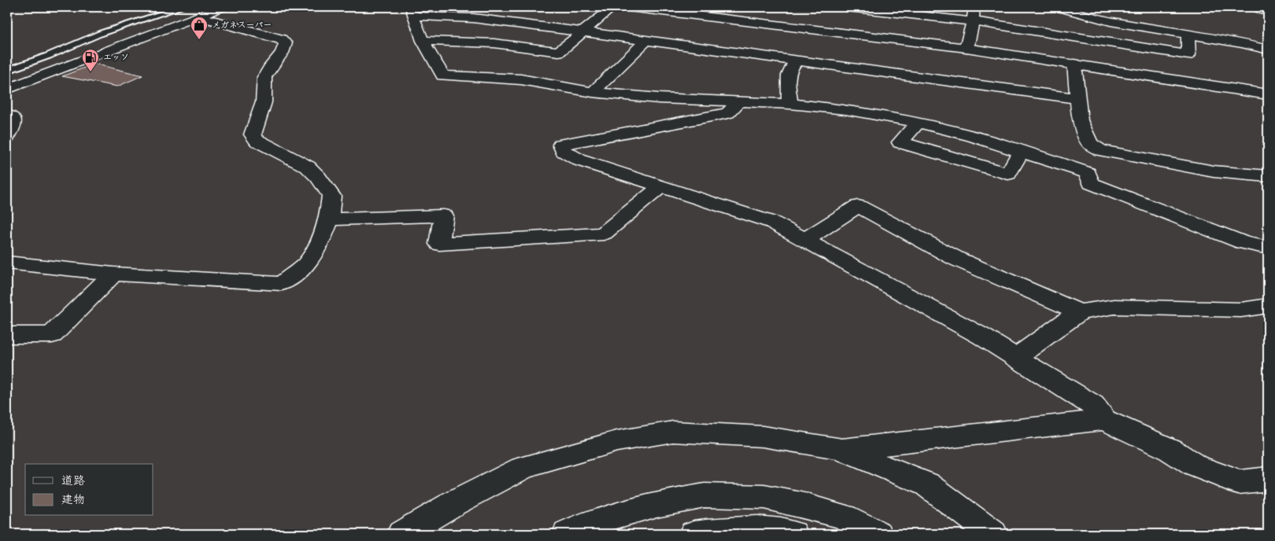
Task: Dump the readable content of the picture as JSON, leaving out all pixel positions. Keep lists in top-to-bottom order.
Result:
{
  "places": {
    "shop": ["メガネスーパー"],
    "fuel station": ["エッソ"]
  },
  "legend": ["道路", "建物"]
}
